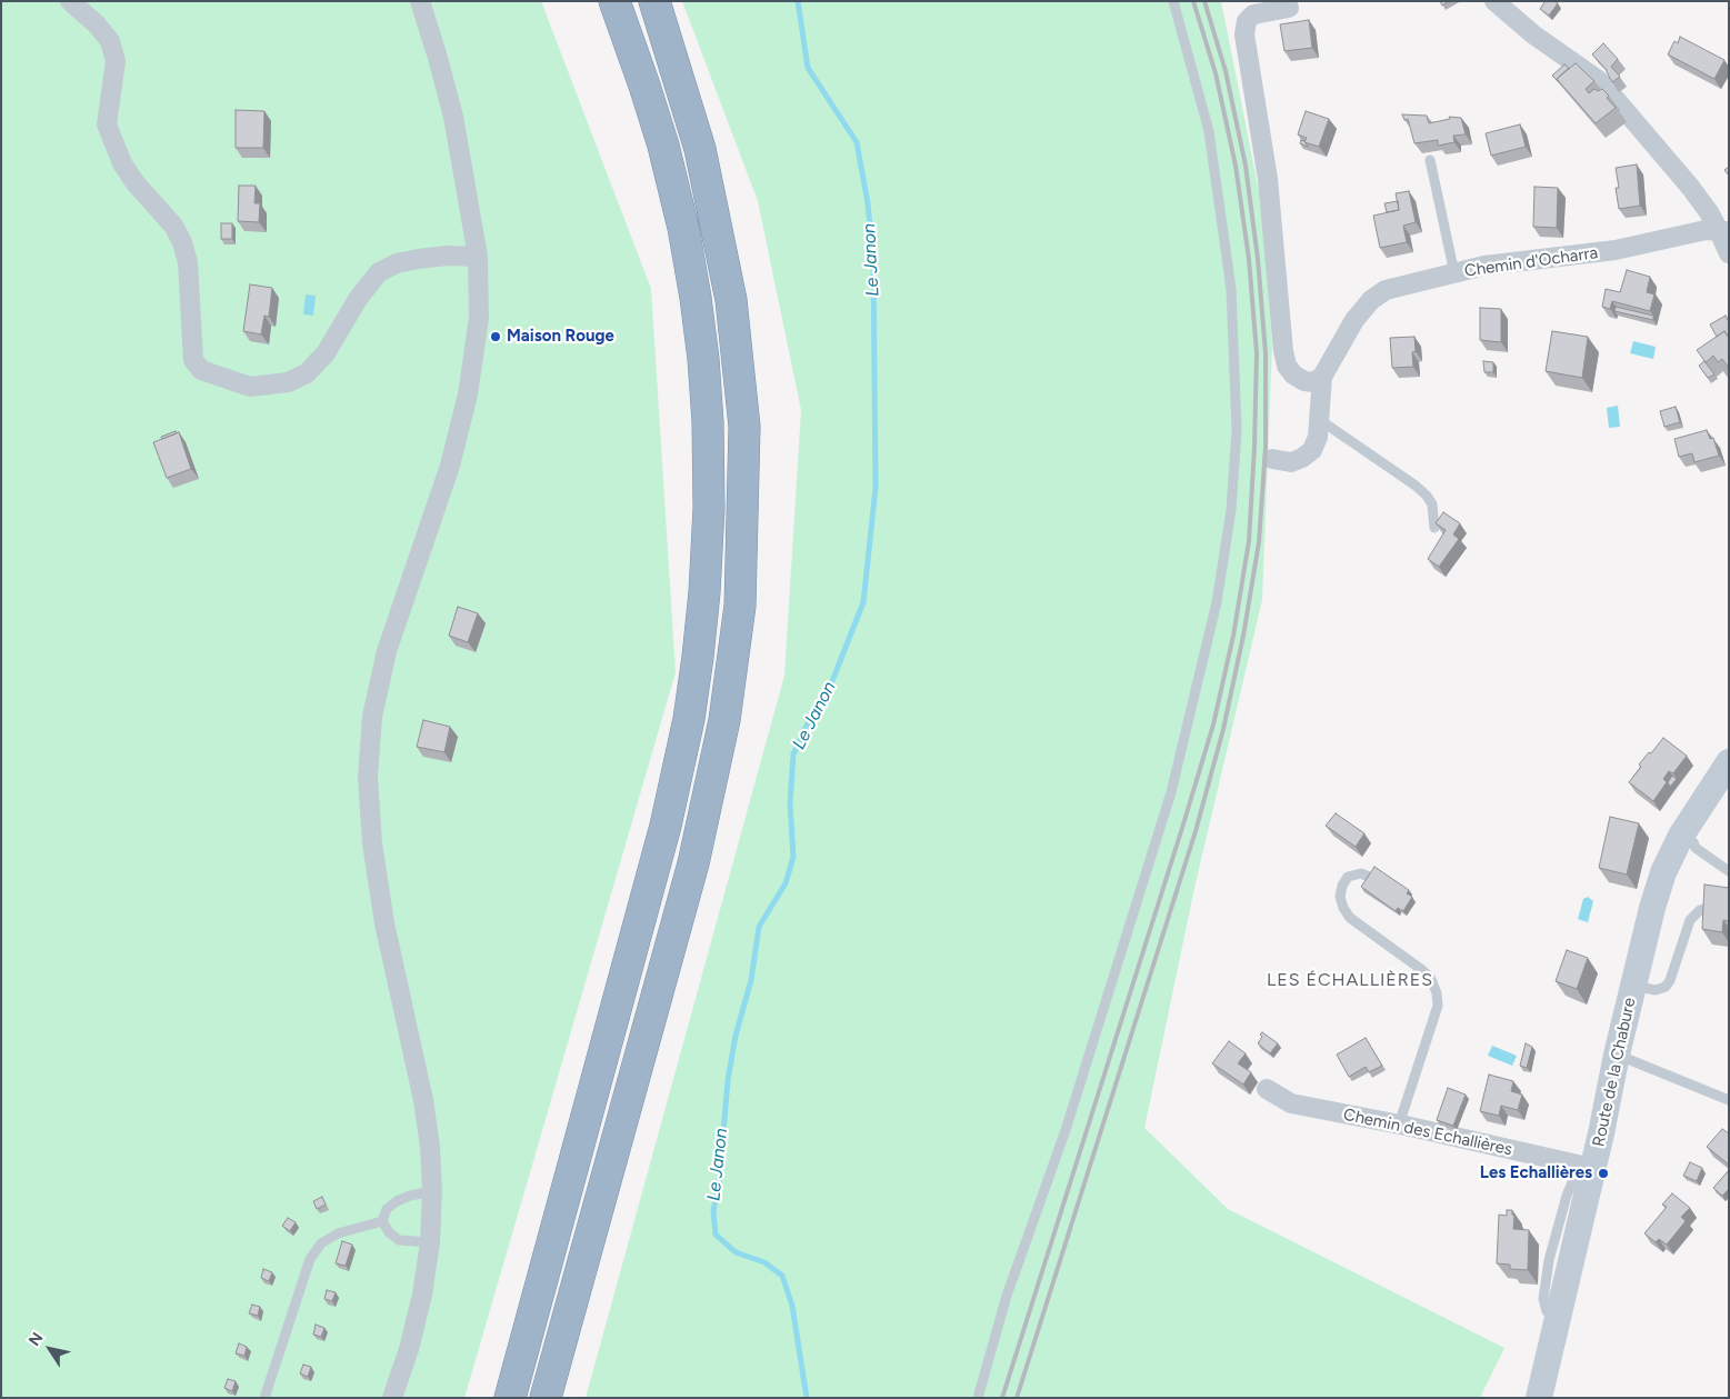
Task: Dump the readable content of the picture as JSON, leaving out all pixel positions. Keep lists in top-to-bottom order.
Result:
{
  "streets": {
    "main road": ["Route de la Chabure"],
    "street": ["Chemin d'Ocharra", "Chemin des Echallières"]
  },
  "crossings": [
    ["Route de la Chabure", "Chemin des Echallières"]
  ],
  "districts": ["LES ÉCHALLIÈRES"],
  "water": ["Le Janon"],
  "places": ["Maison Rouge", "Les Echallières"],
  "north": "top left"
}
